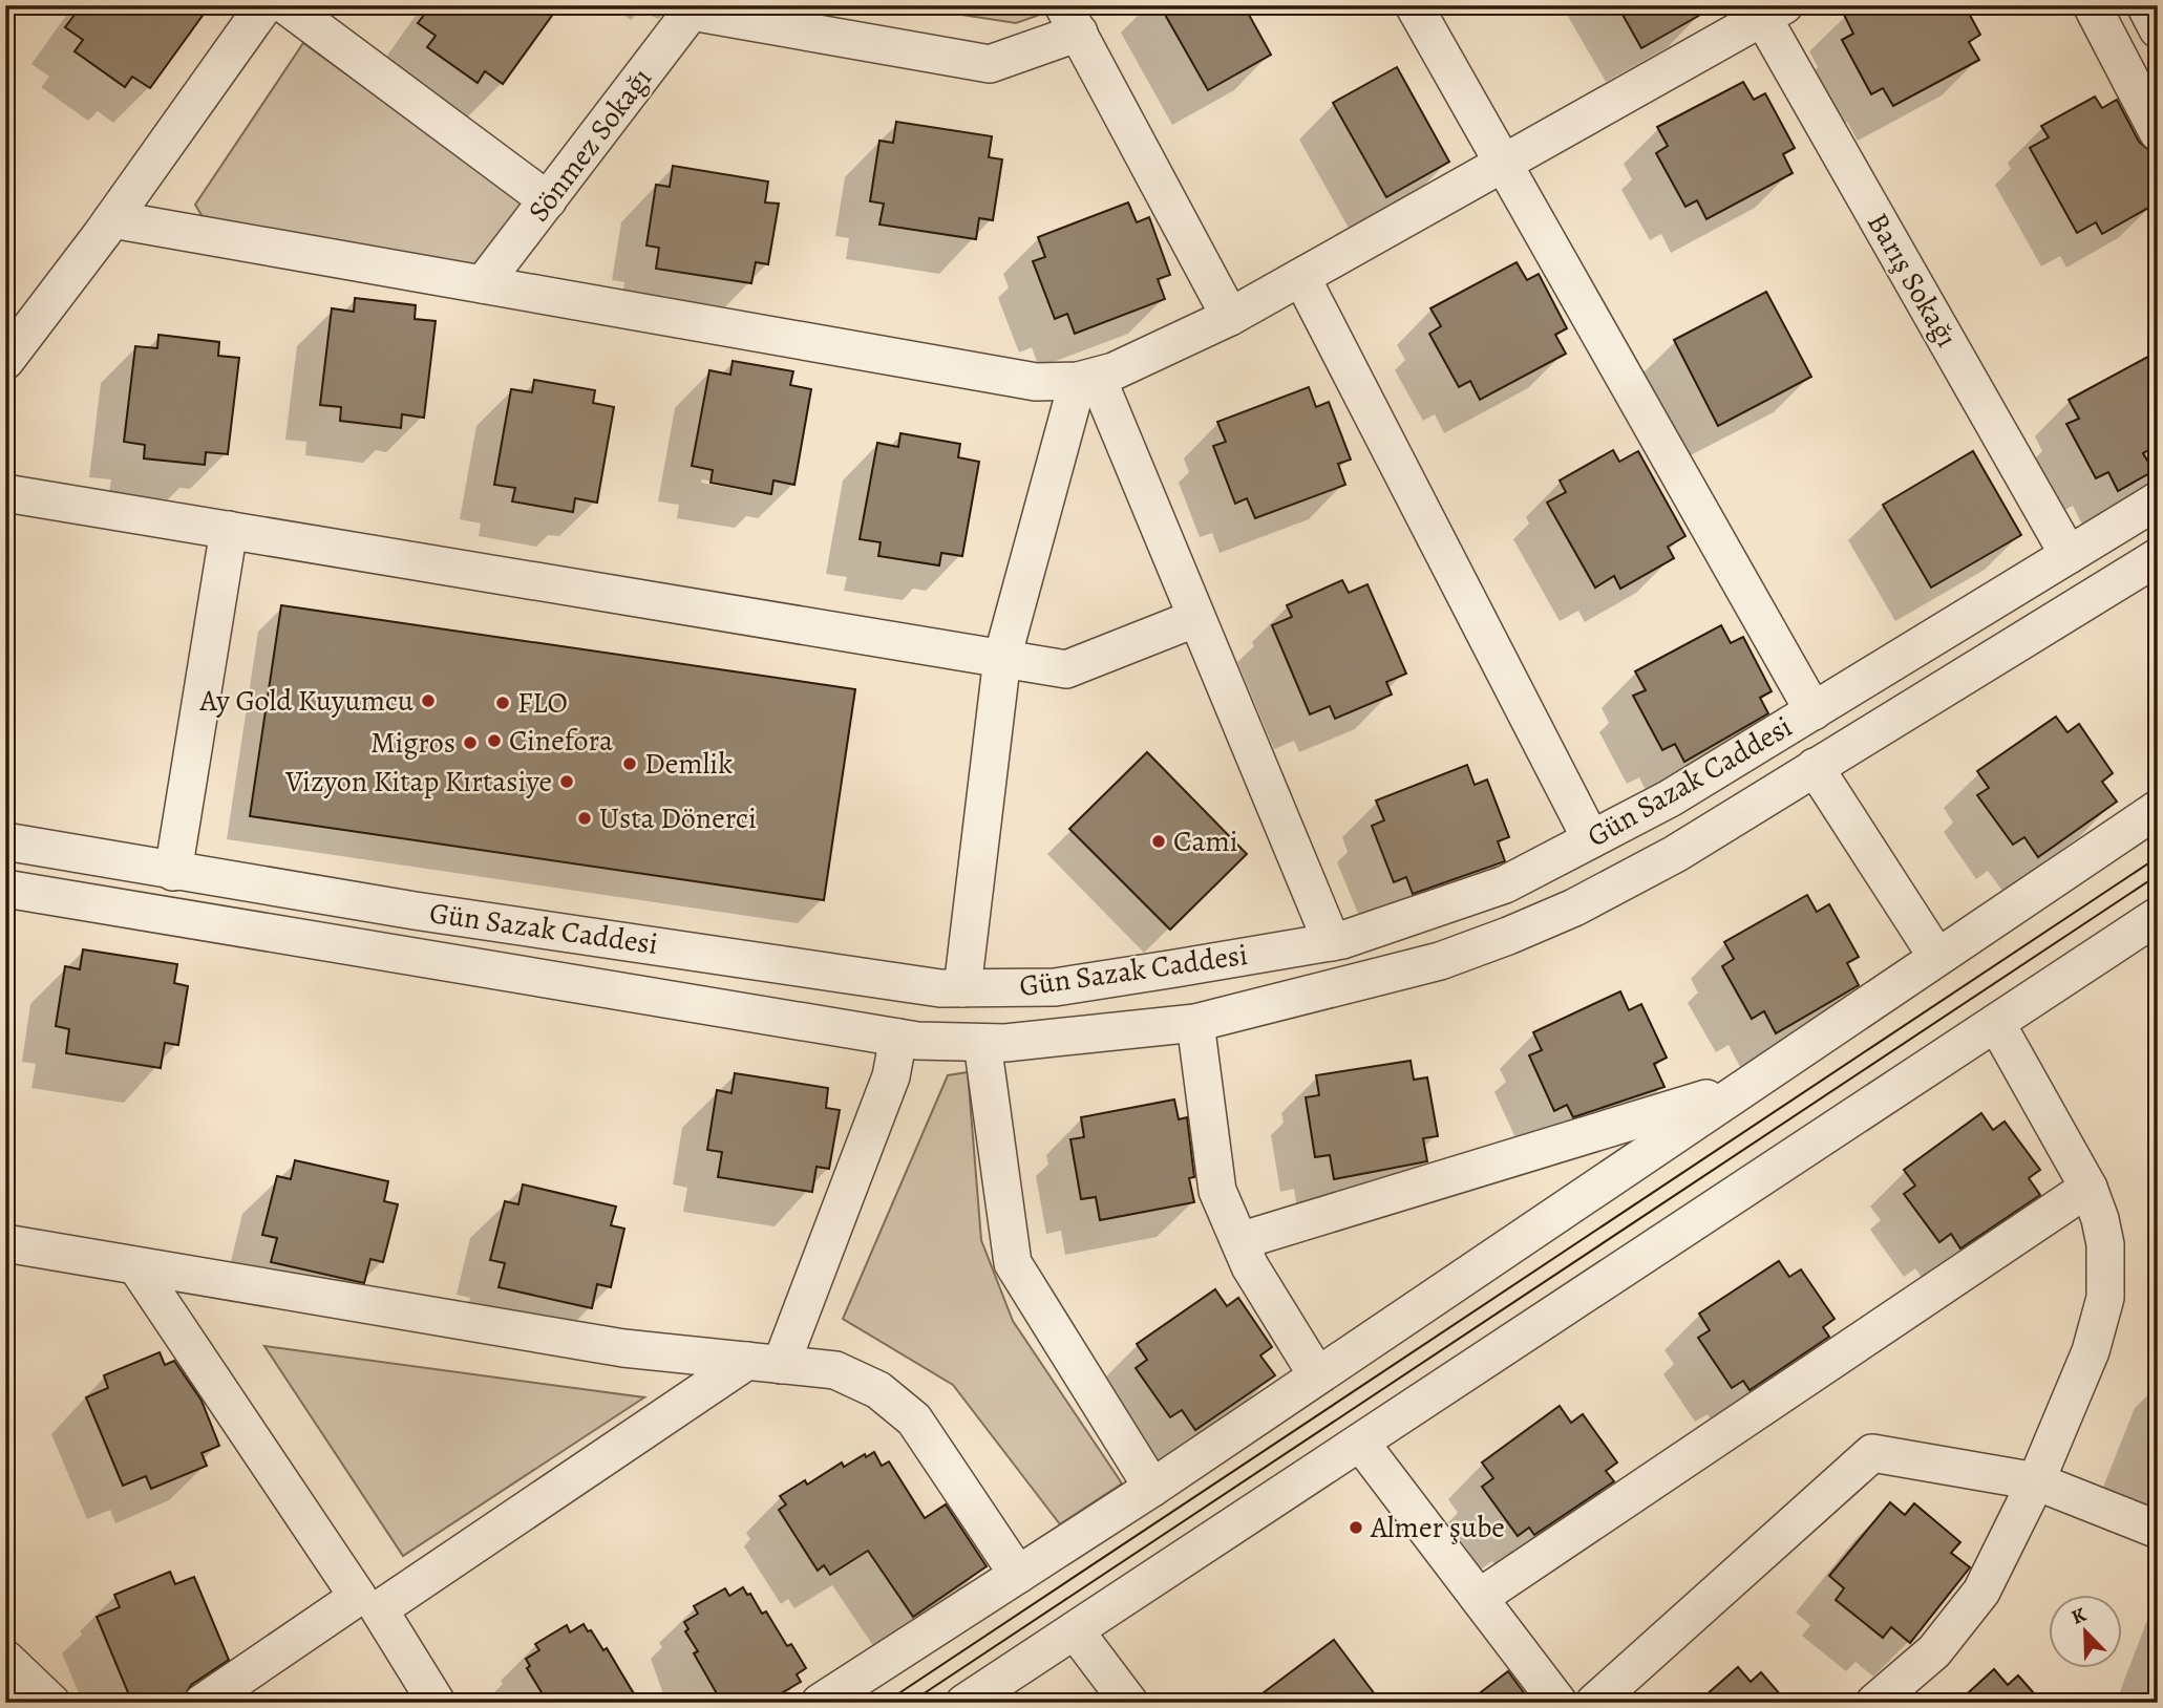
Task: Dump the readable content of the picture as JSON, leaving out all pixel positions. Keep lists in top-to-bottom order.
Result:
{
  "streets": {
    "street": ["Sönmez Sokağı", "Barış Sokağı", "Gün Sazak Caddesi"]
  },
  "crossings": [
    ["Barış Sokağı", "Gün Sazak Caddesi"]
  ],
  "places": [
    "Ay Gold Kuyumcu",
    "FLO",
    "Cinefora",
    "Migros",
    "Demlik",
    "Vizyon Kitap Kırtasiye",
    "Usta Dönerci",
    "Cami",
    "Almer şube"
  ],
  "north": "top left"
}
